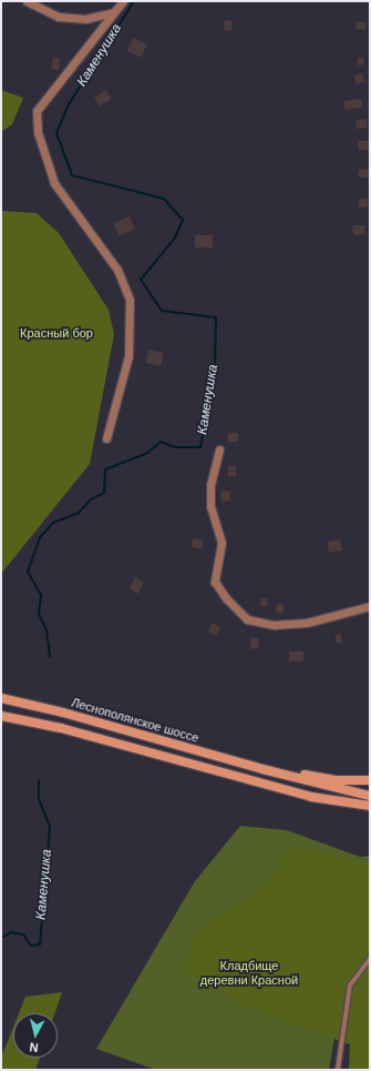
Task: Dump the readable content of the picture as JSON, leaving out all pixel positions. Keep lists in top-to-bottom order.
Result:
{
  "streets": {
    "main road": ["Леснополянское шоссе"]
  },
  "water": ["Каменушка"],
  "parks": ["Красный бор", "Кладбище деревни Красной"],
  "north": "bottom"
}
